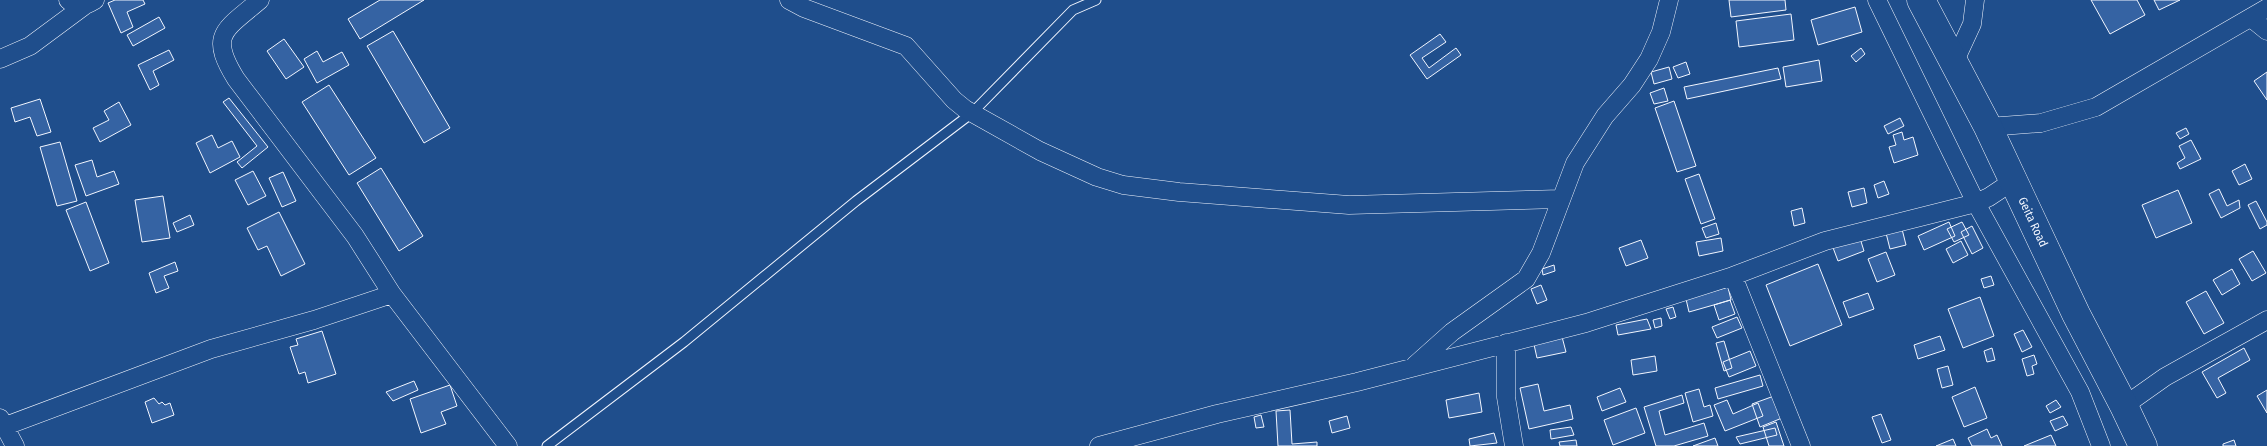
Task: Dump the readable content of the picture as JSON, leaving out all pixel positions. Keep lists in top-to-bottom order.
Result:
{
  "streets": {
    "highway": ["Geita Road"]
  }
}
